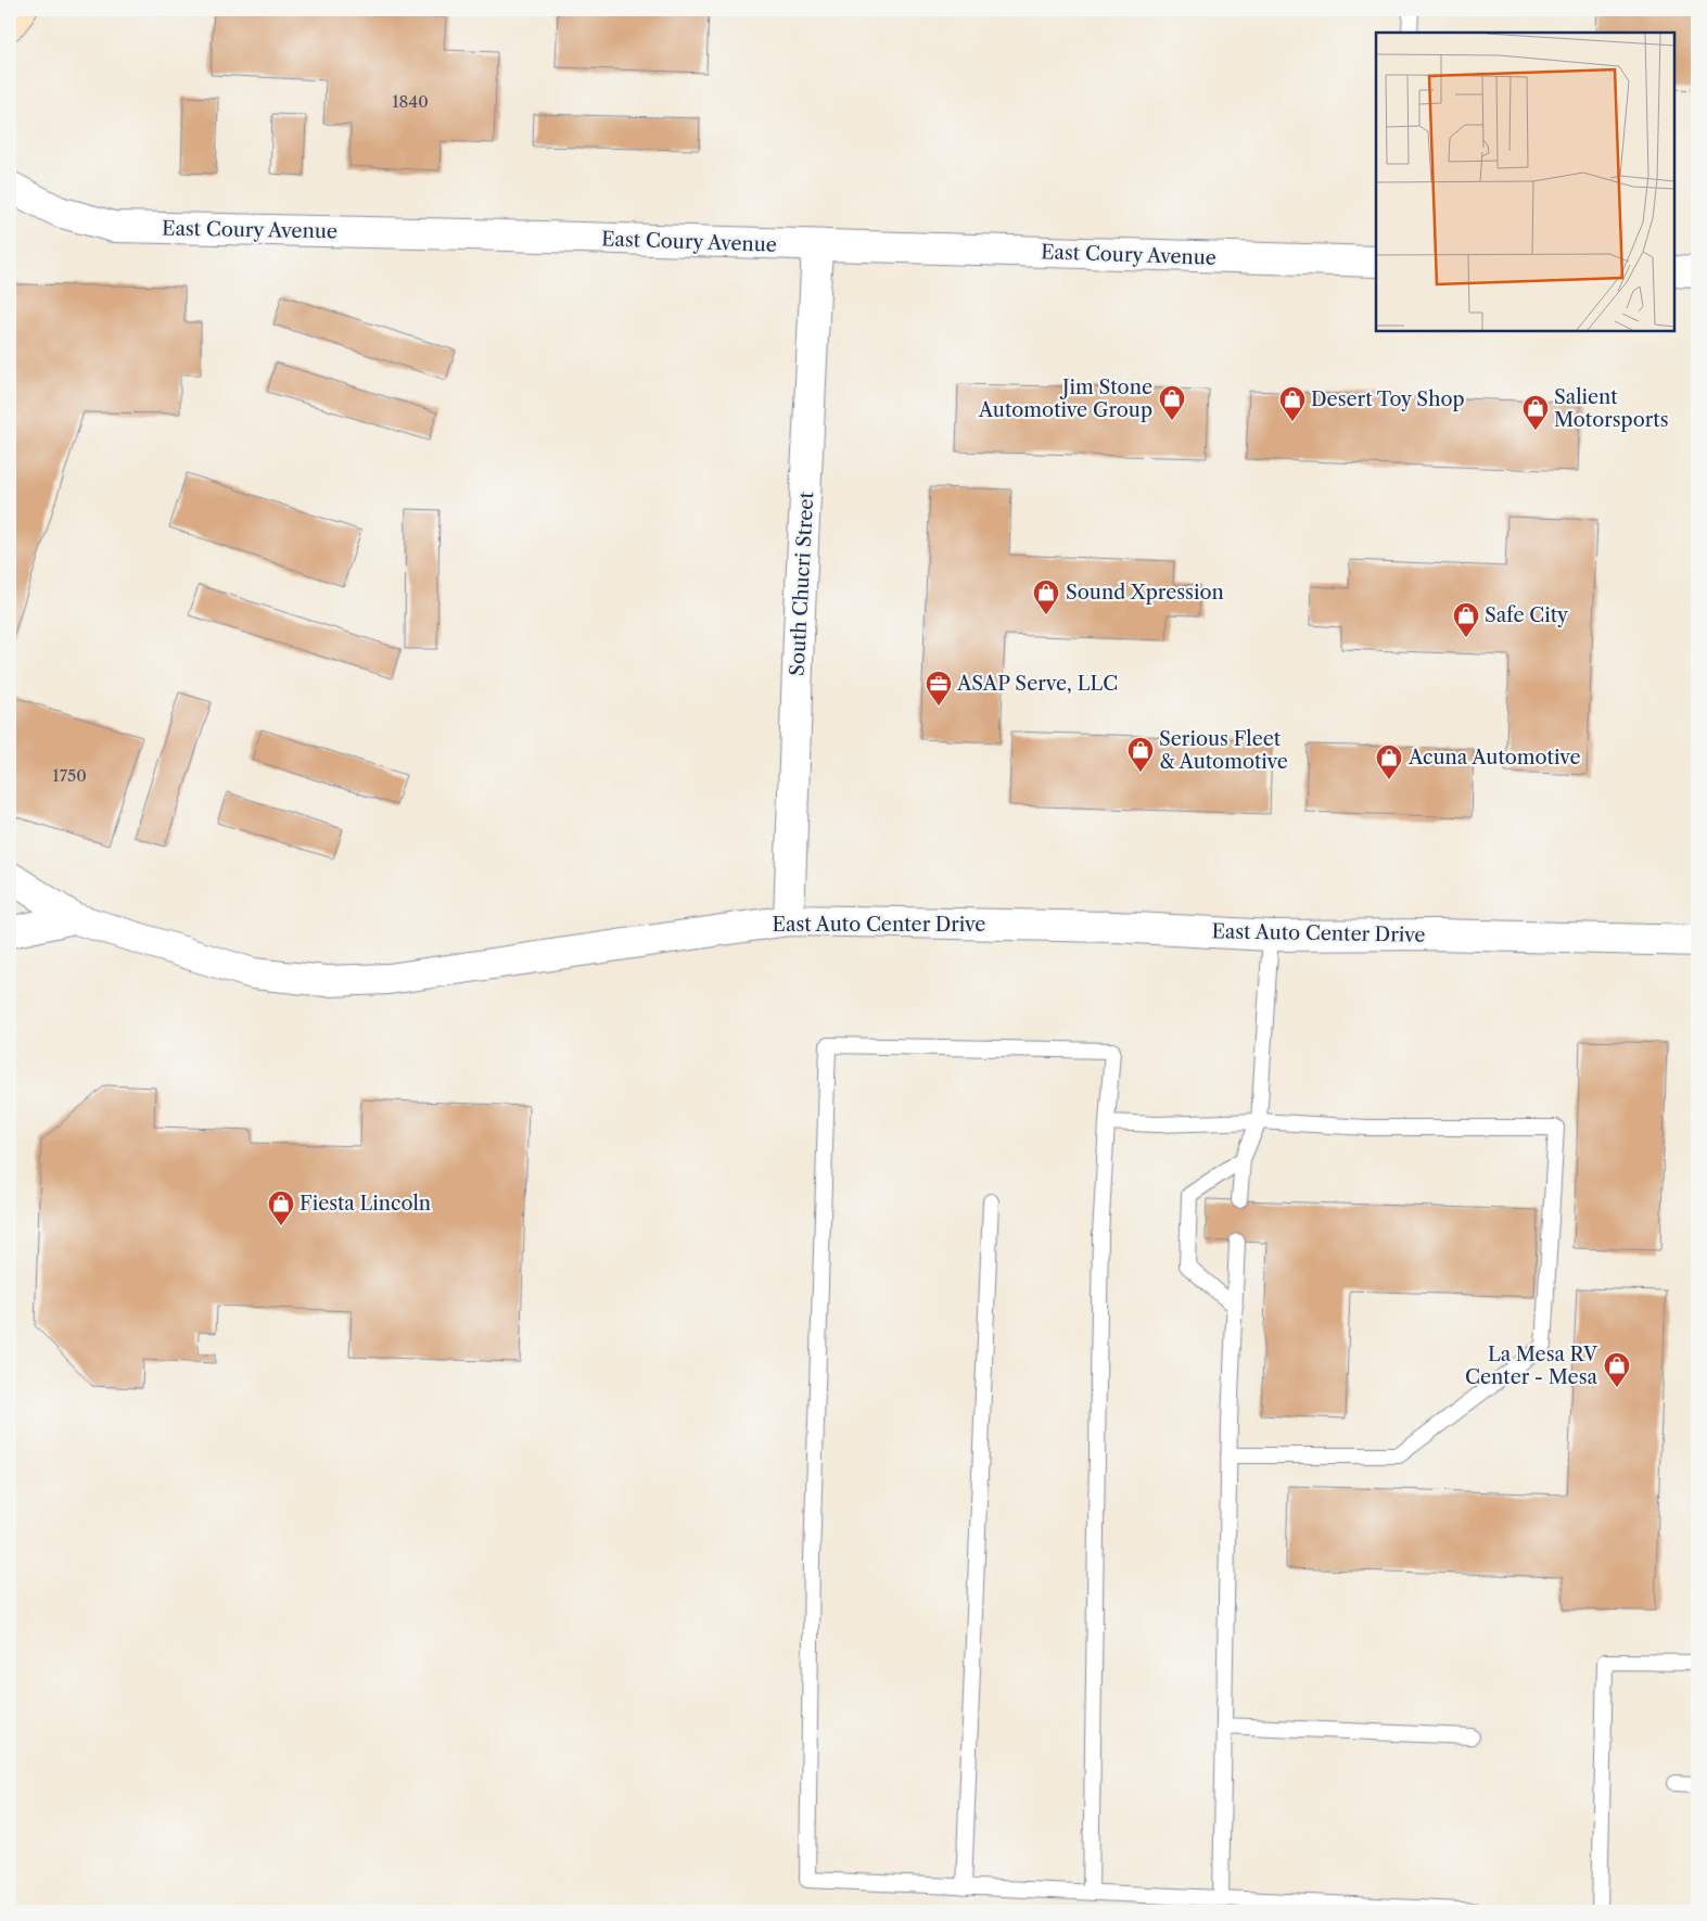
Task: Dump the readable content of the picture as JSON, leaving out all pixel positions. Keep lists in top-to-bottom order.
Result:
{
  "streets": {
    "street": ["East Coury Avenue", "South Chucri Street", "East Auto Center Drive"]
  },
  "crossings": [
    ["East Coury Avenue", "South Chucri Street"],
    ["South Chucri Street", "East Auto Center Drive"]
  ],
  "places": {
    "shop": [
      "Jim Stone Automotive Group",
      "Desert Toy Shop",
      "Salient Motorsports",
      "Sound Xpression",
      "Safe City",
      "Serious Fleet & Automotive",
      "Acuna Automotive",
      "Fiesta Lincoln",
      "La Mesa RV Center - Mesa"
    ],
    "office": ["ASAP Serve, LLC"]
  },
  "house_numbers": ["1840", "1750"]
}
